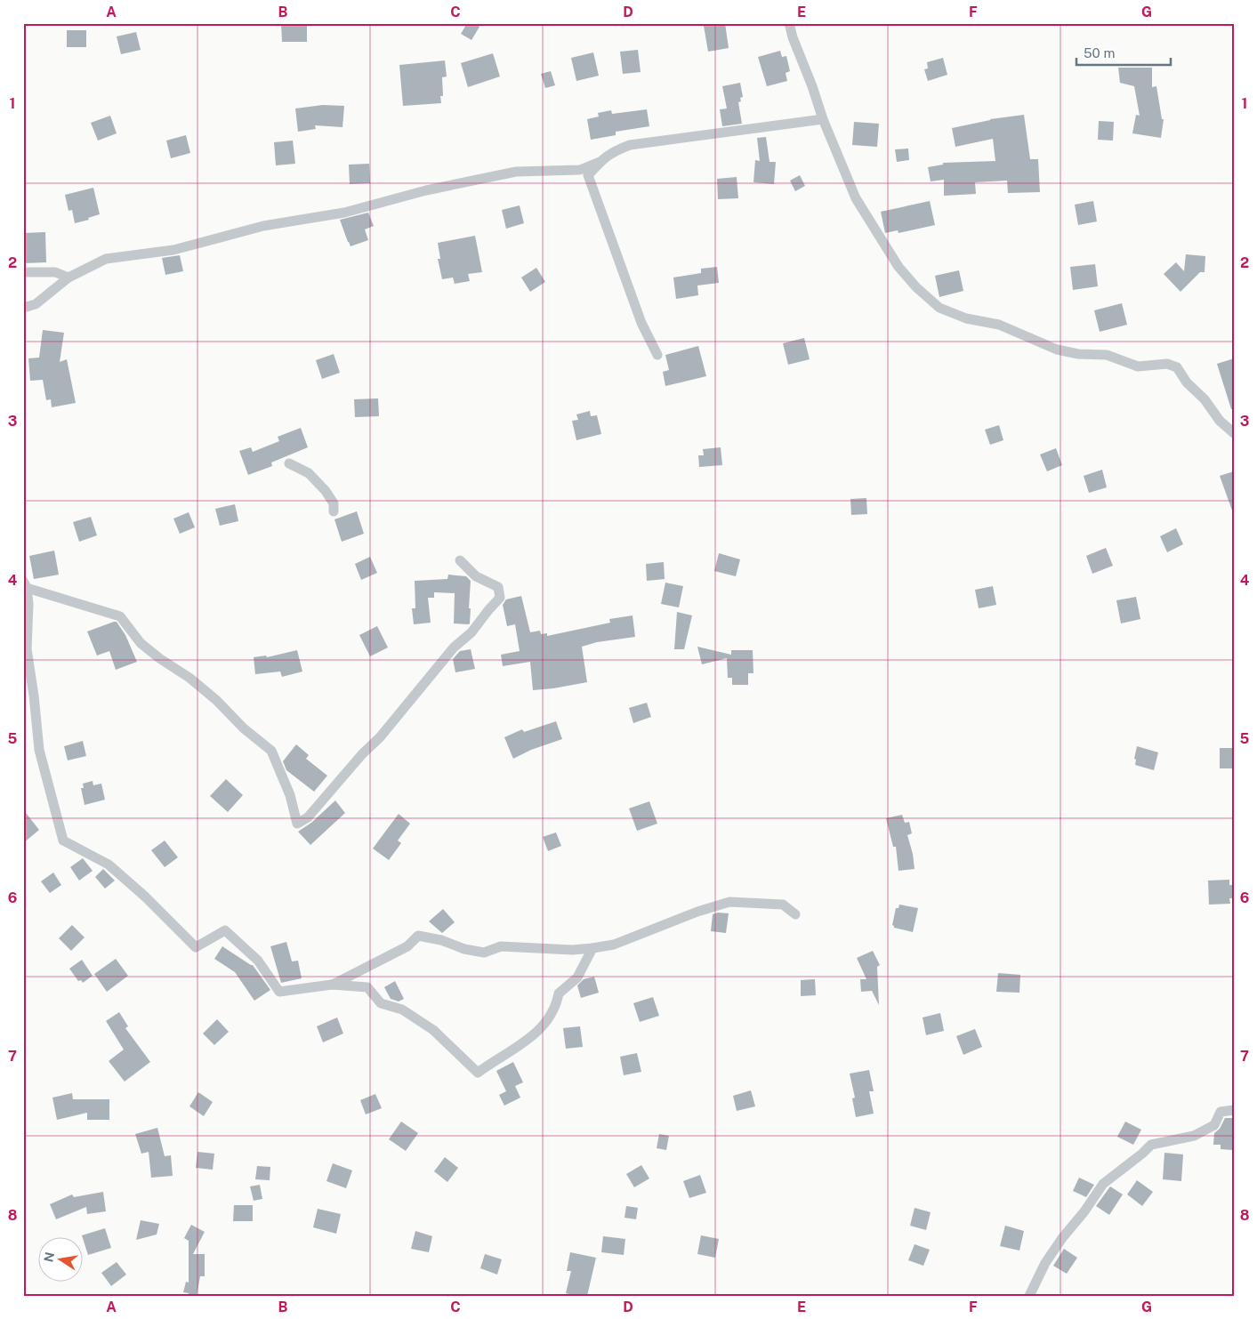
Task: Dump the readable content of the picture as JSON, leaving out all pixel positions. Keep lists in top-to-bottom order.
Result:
{
  "scale_bar": "50 m",
  "north": "left",
  "grid": {
    "columns": [
      "A",
      "B",
      "C",
      "D",
      "E",
      "F",
      "G"
    ],
    "rows": [
      "1",
      "2",
      "3",
      "4",
      "5",
      "6",
      "7",
      "8"
    ]
  }
}
